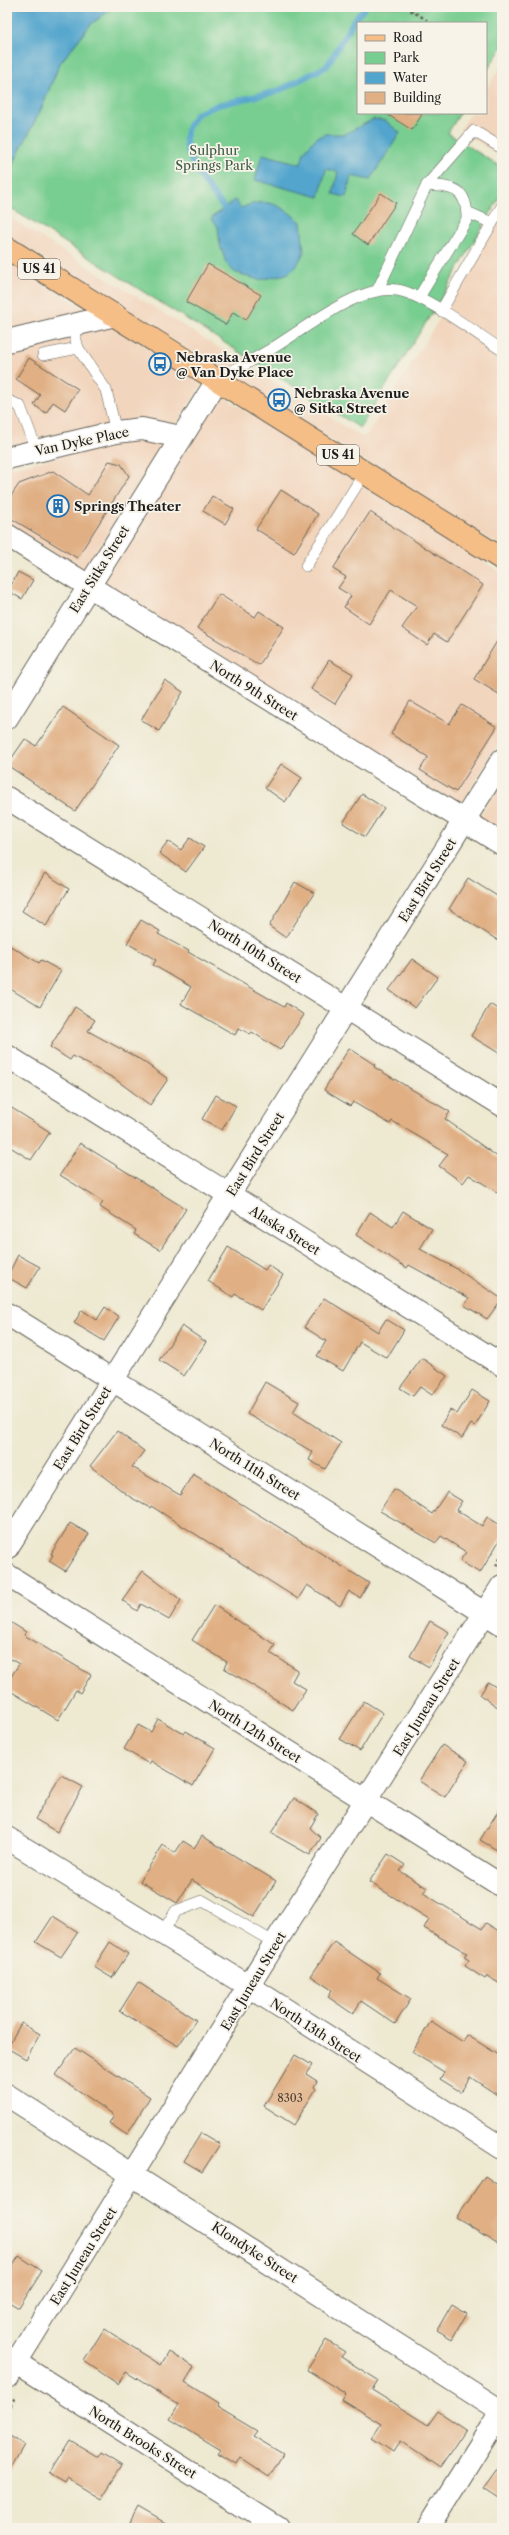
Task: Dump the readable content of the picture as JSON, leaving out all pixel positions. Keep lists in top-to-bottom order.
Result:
{
  "streets": {
    "main road": ["US 41"],
    "street": [
      "Van Dyke Place",
      "East Sitka Street",
      "North 9th Street",
      "East Bird Street",
      "North 10th Street",
      "Alaska Street",
      "North 11th Street",
      "East Juneau Street",
      "North 12th Street",
      "North 13th Street",
      "Klondyke Street",
      "North Brooks Street"
    ]
  },
  "crossings": [
    ["US 41", "East Sitka Street"],
    ["Van Dyke Place", "East Sitka Street"],
    ["East Sitka Street", "North 9th Street"],
    ["North 9th Street", "East Bird Street"],
    ["East Bird Street", "North 10th Street"],
    ["East Bird Street", "Alaska Street"],
    ["East Bird Street", "North 11th Street"],
    ["North 11th Street", "East Juneau Street"],
    ["East Juneau Street", "North 12th Street"],
    ["East Juneau Street", "North 13th Street"],
    ["East Juneau Street", "Klondyke Street"],
    ["East Juneau Street", "North Brooks Street"]
  ],
  "parks": ["Sulphur Springs Park"],
  "places": {
    "bus stop": ["Nebraska Avenue @ Van Dyke Place", "Nebraska Avenue @ Sitka Street"],
    "building": ["Springs Theater"]
  },
  "house_numbers": ["8303"],
  "legend": [
    "Road",
    "Park",
    "Water",
    "Building"
  ]
}
